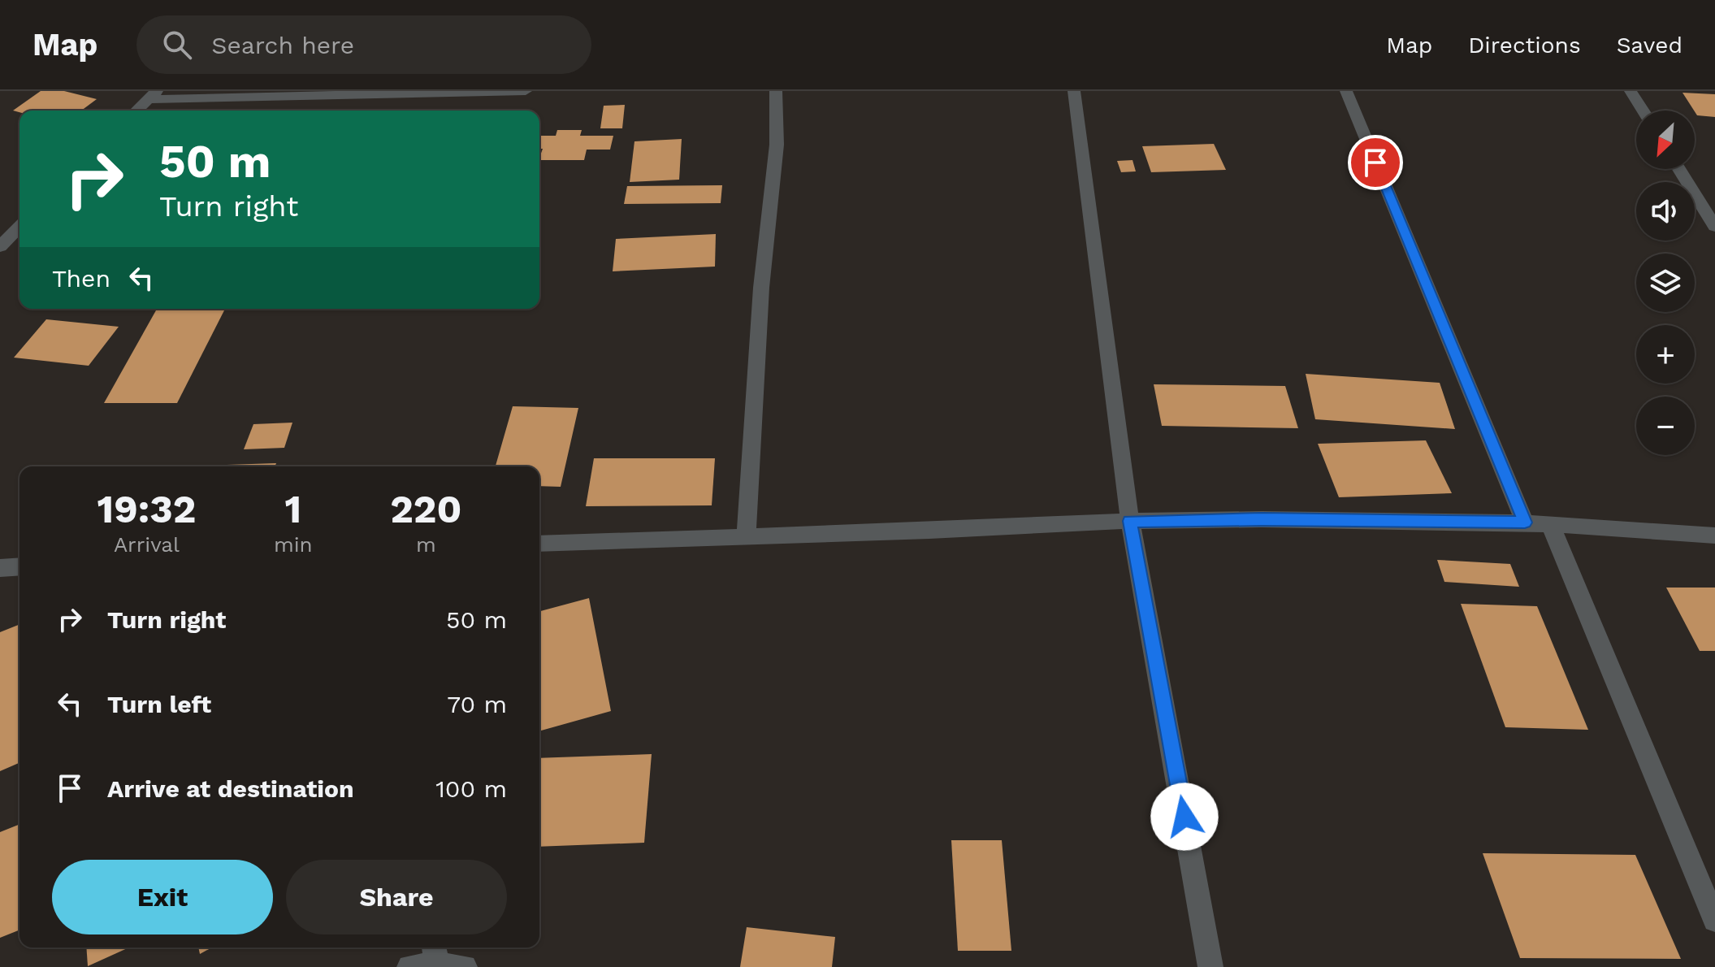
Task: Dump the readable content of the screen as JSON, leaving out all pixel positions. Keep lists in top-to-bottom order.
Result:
{
  "north": "bottom left",
  "page": {
    "header": "Map",
    "search": "Search here",
    "nav": ["Map", "Directions", "Saved"],
    "map_buttons": ["+", "−"],
    "turn": ["50 m", "Turn right"],
    "then": "Then",
    "eta": [
      "19:32",
      "Arrival",
      "1",
      "min",
      "220",
      "m"
    ],
    "list": [
      {
        "name": "Turn right",
        "value": "50 m"
      },
      {
        "name": "Turn left",
        "value": "70 m"
      },
      {
        "name": "Arrive at destination",
        "value": "100 m"
      }
    ],
    "buttons": ["Exit", "Share"]
  }
}
